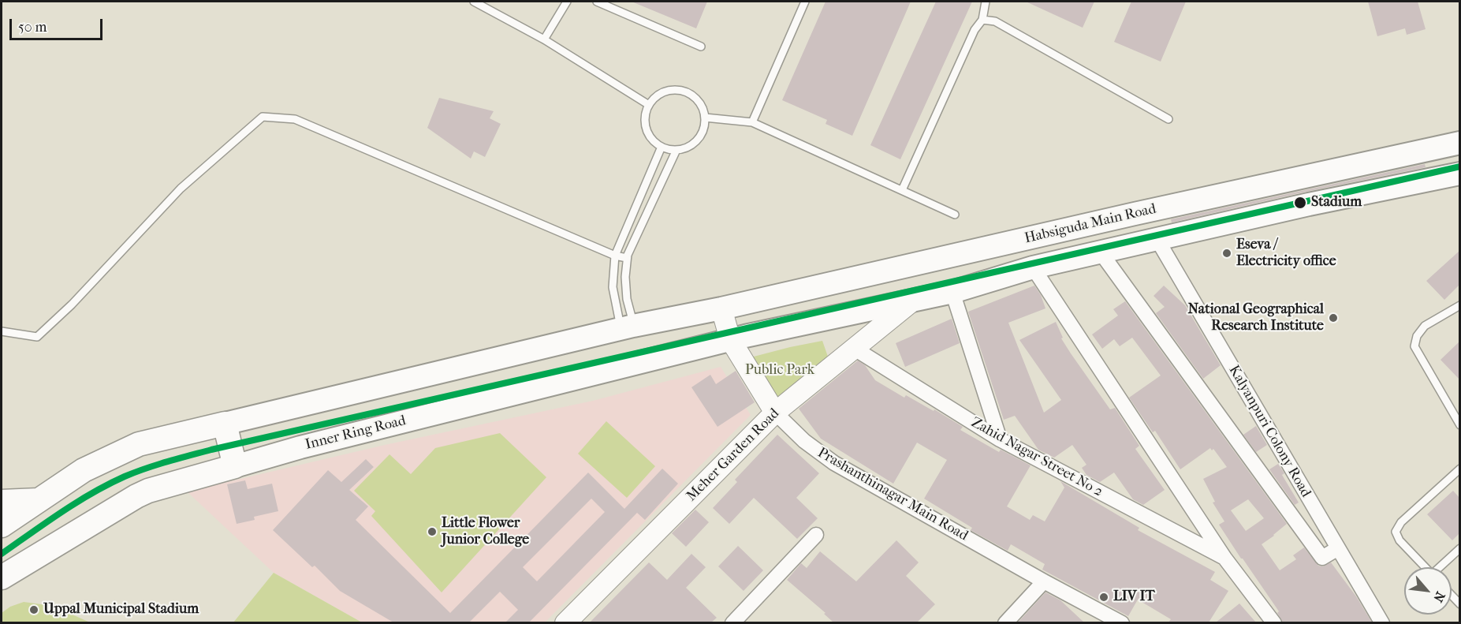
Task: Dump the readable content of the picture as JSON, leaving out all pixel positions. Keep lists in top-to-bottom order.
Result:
{
  "streets": {
    "highway": ["Inner Ring Road"],
    "main road": ["Habsiguda Main Road", "Meher Garden Road", "Prashanthinagar Main Road"],
    "street": ["Kalyanpuri Colony Road", "Zahid Nagar Street No 2"]
  },
  "crossings": [
    ["Habsiguda Main Road", "Kalyanpuri Colony Road"],
    ["Habsiguda Main Road", "Inner Ring Road"],
    ["Habsiguda Main Road", "Meher Garden Road"],
    ["Habsiguda Main Road", "Prashanthinagar Main Road"],
    ["Inner Ring Road", "Prashanthinagar Main Road"],
    ["Meher Garden Road", "Zahid Nagar Street No 2"],
    ["Meher Garden Road", "Prashanthinagar Main Road"]
  ],
  "parks": ["Public Park"],
  "places": [
    "Stadium",
    "Eseva / Electricity office",
    "National Geographical Research Institute",
    "Little Flower Junior College",
    "LIV IT",
    "Uppal Municipal Stadium"
  ],
  "scale_bar": "50 m",
  "north": "bottom right"
}
